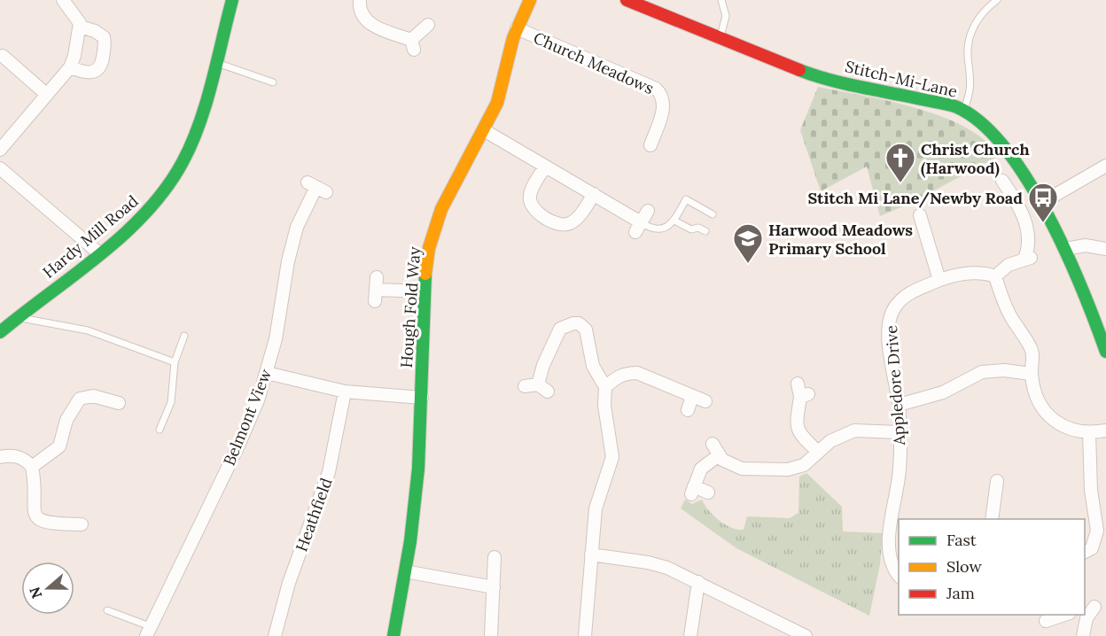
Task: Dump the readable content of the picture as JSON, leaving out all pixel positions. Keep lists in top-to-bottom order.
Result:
{
  "streets": {
    "street": [
      "Church Meadows",
      "Stitch-Mi-Lane",
      "Hardy Mill Road",
      "Hough Fold Way",
      "Appledore Drive",
      "Belmont View",
      "Heathfield"
    ]
  },
  "crossings": [
    ["Church Meadows", "Hough Fold Way"]
  ],
  "places": {
    "church": ["Christ Church (Harwood)"],
    "bus stop": ["Stitch Mi Lane/Newby Road"],
    "school or university": ["Harwood Meadows Primary School"]
  },
  "legend": ["Fast", "Slow", "Jam"],
  "north": "left"
}
